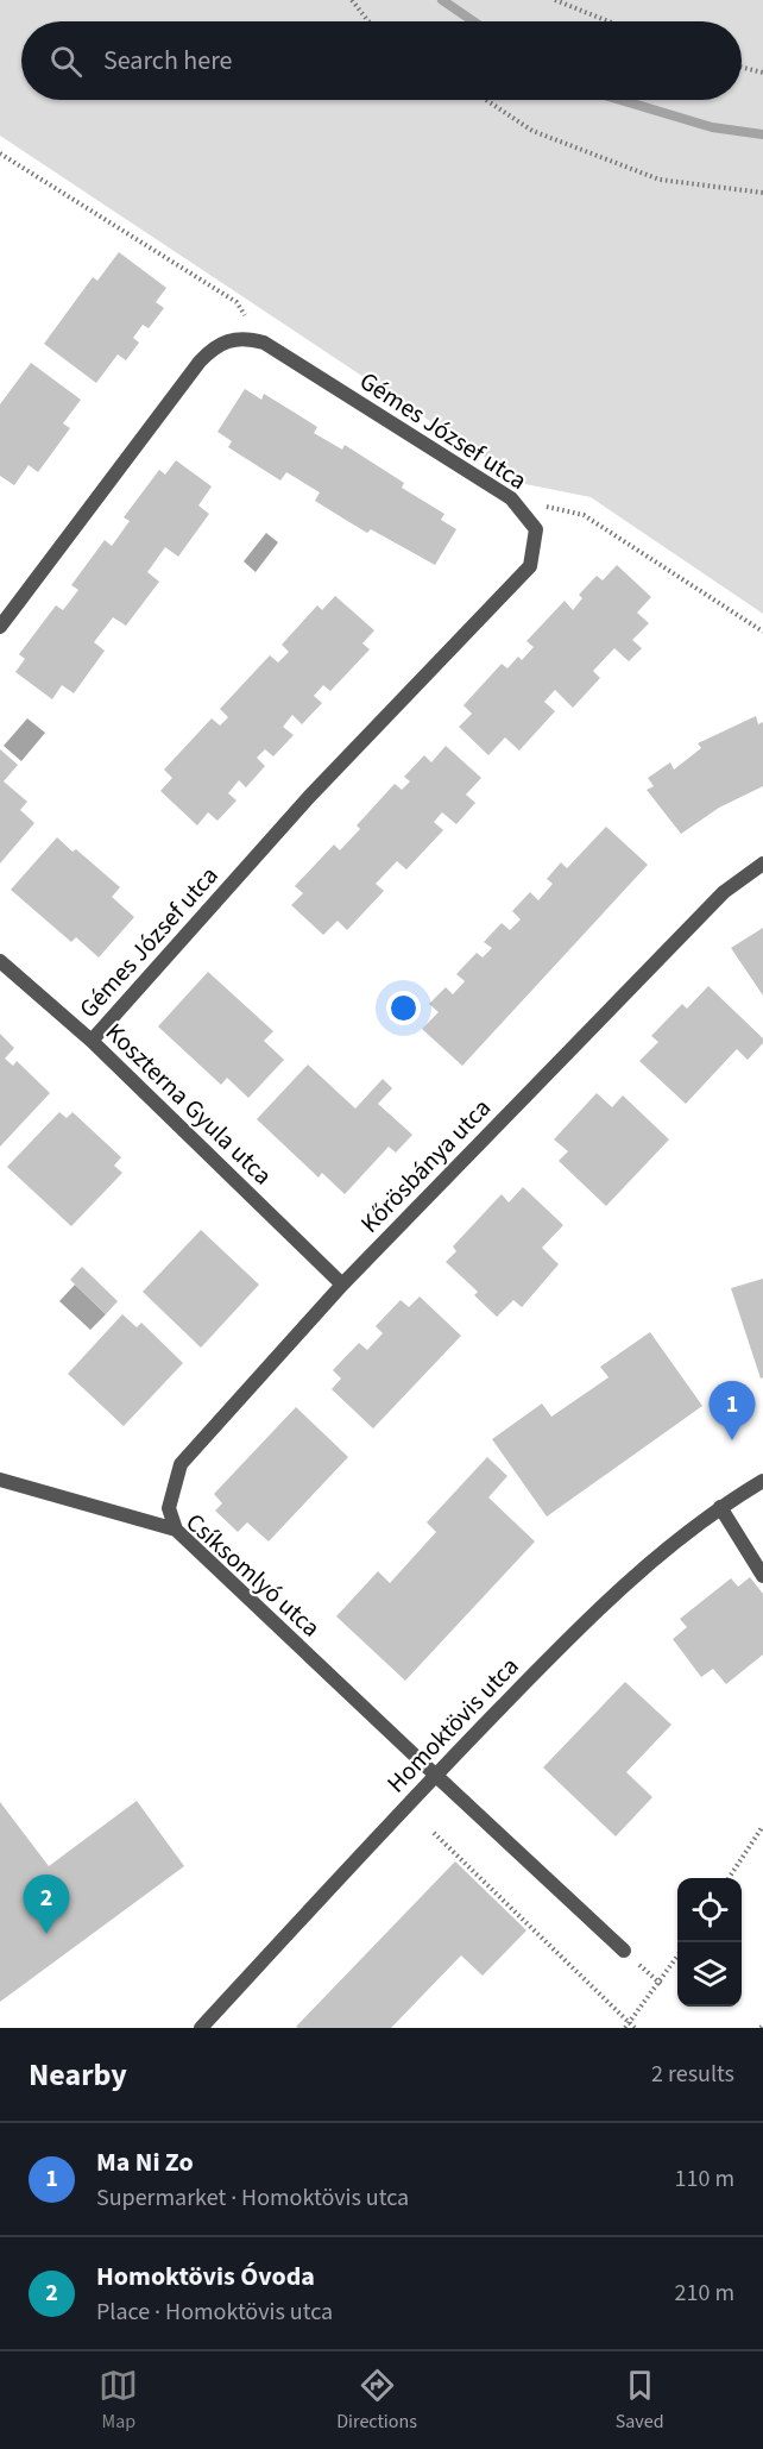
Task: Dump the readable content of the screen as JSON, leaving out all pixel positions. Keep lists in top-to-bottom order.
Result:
{
  "streets": {
    "street": [
      "Gémes József utca",
      "Koszterna Gyula utca",
      "Kőrösbánya utca",
      "Csíksomlyó utca",
      "Homoktövis utca"
    ]
  },
  "crossings": [
    ["Gémes József utca", "Koszterna Gyula utca"],
    ["Koszterna Gyula utca", "Kőrösbánya utca"],
    ["Kőrösbánya utca", "Csíksomlyó utca"],
    ["Csíksomlyó utca", "Homoktövis utca"]
  ],
  "page": {
    "search": "Search here",
    "pins": ["1", "2"],
    "heading": ["Nearby", "2 results"],
    "list": [
      {
        "mark": "1",
        "name": "Ma Ni Zo",
        "note": "Supermarket · Homoktövis utca",
        "value": "110 m"
      },
      {
        "mark": "2",
        "name": "Homoktövis Óvoda",
        "note": "Place · Homoktövis utca",
        "value": "210 m"
      }
    ],
    "nav": ["Map", "Directions", "Saved"]
  }
}
